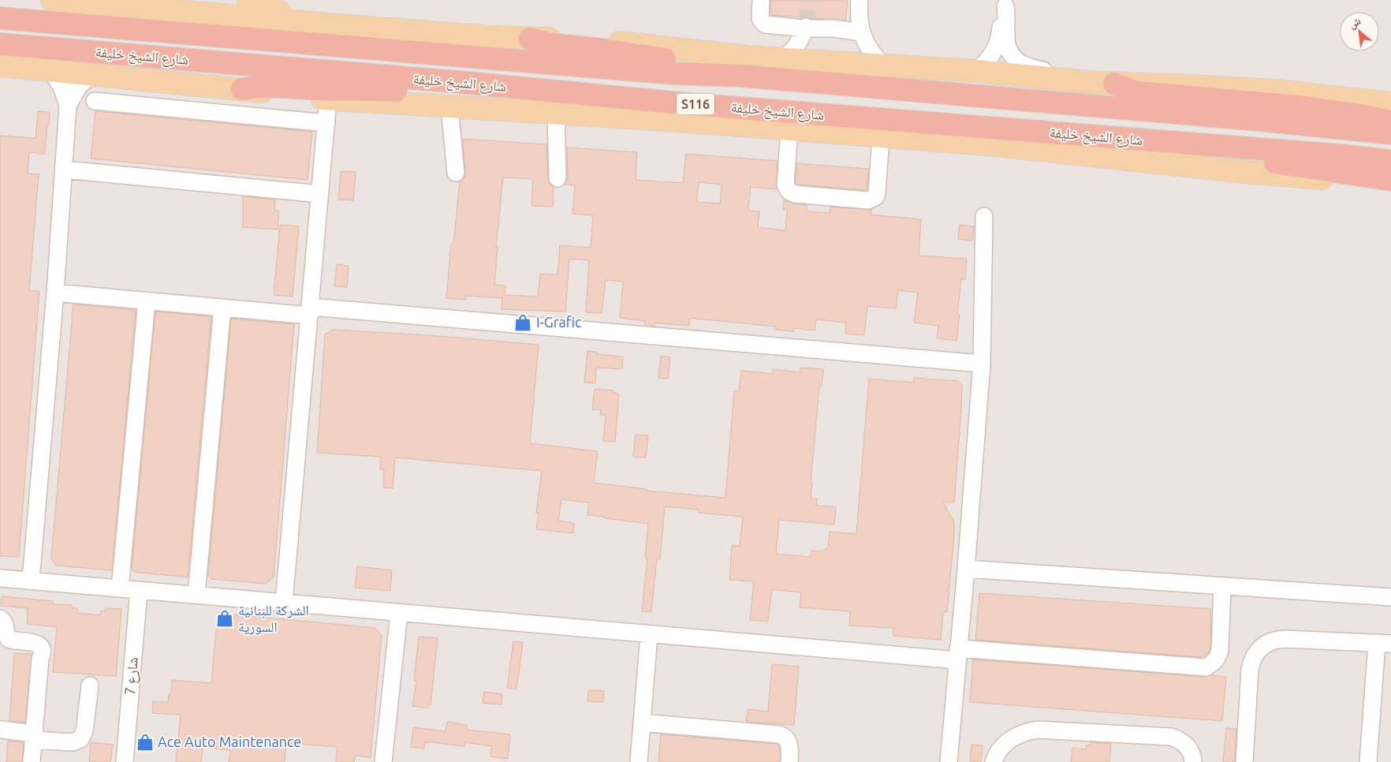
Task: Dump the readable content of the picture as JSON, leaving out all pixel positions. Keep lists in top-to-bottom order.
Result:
{
  "streets": {
    "highway": ["شارع الشيخ خليفة", "S116"],
    "street": ["شارع 7"]
  },
  "places": {
    "shop": ["I-Grafic", "الشركة للبنانية السورية", "Ace Auto Maintenance"]
  },
  "north": "top left"
}
